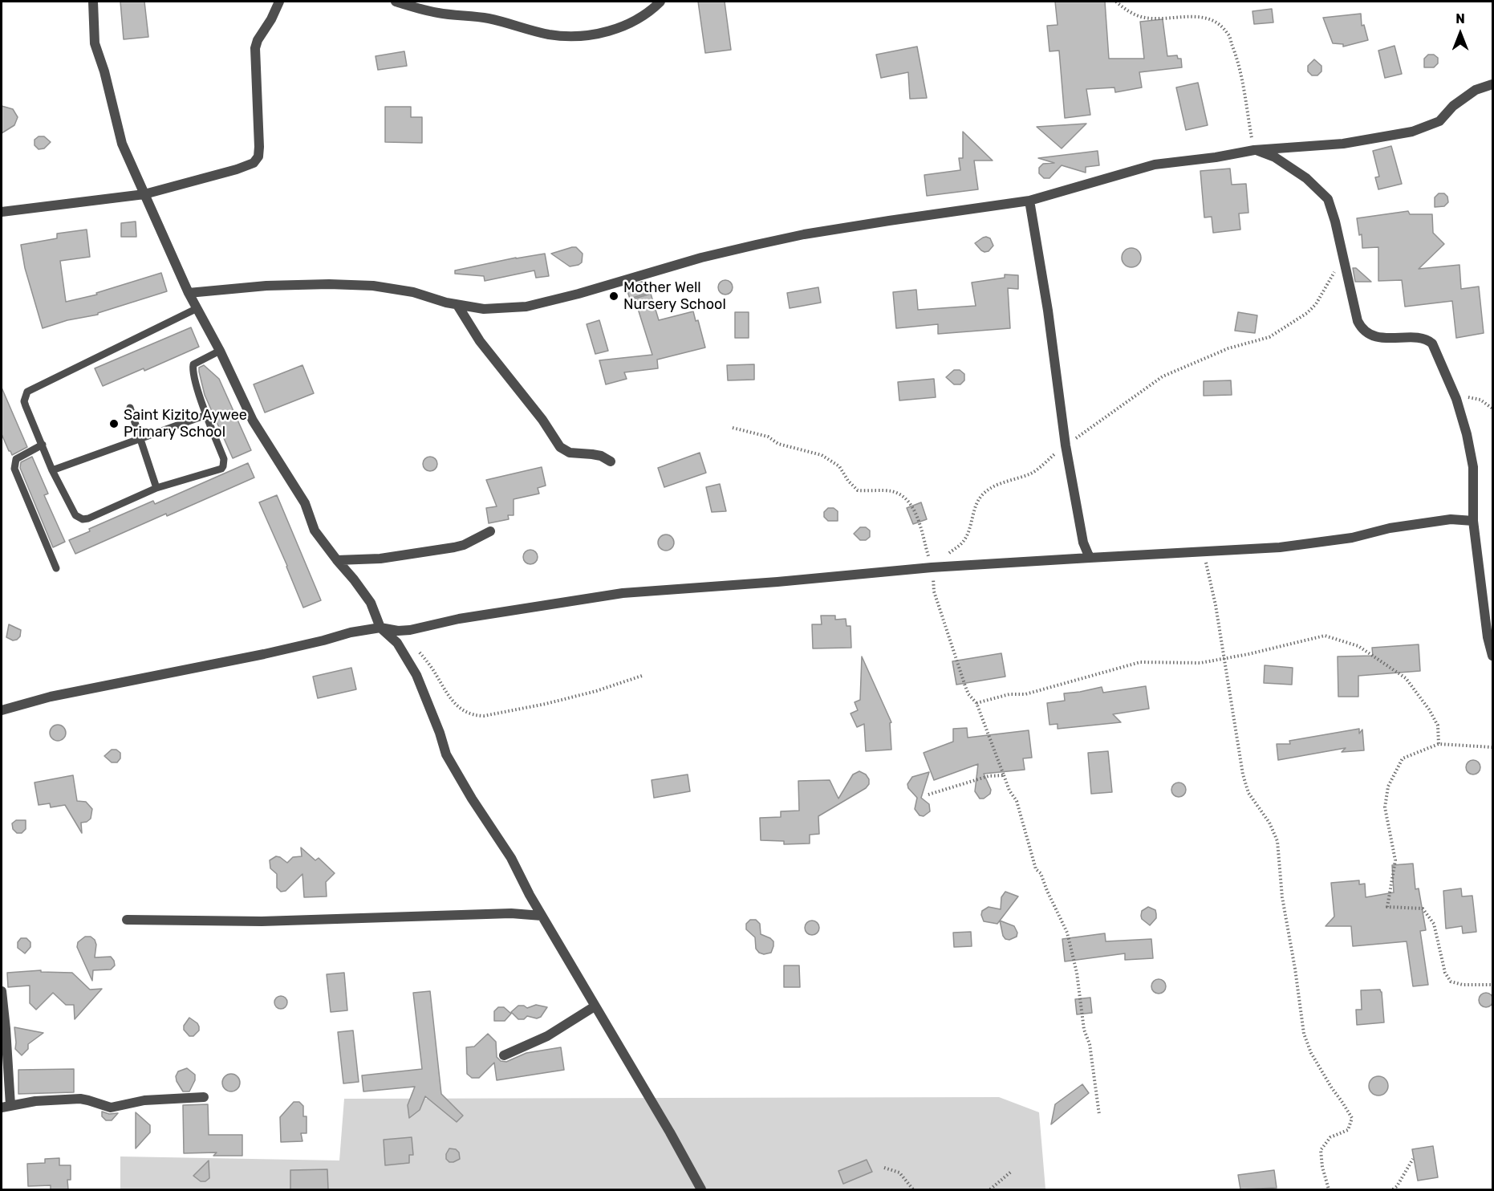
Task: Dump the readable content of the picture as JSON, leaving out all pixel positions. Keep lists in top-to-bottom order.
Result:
{
  "places": ["Mother Well Nursery School", "Saint Kizito Aywee Primary School"],
  "north": "top"
}
